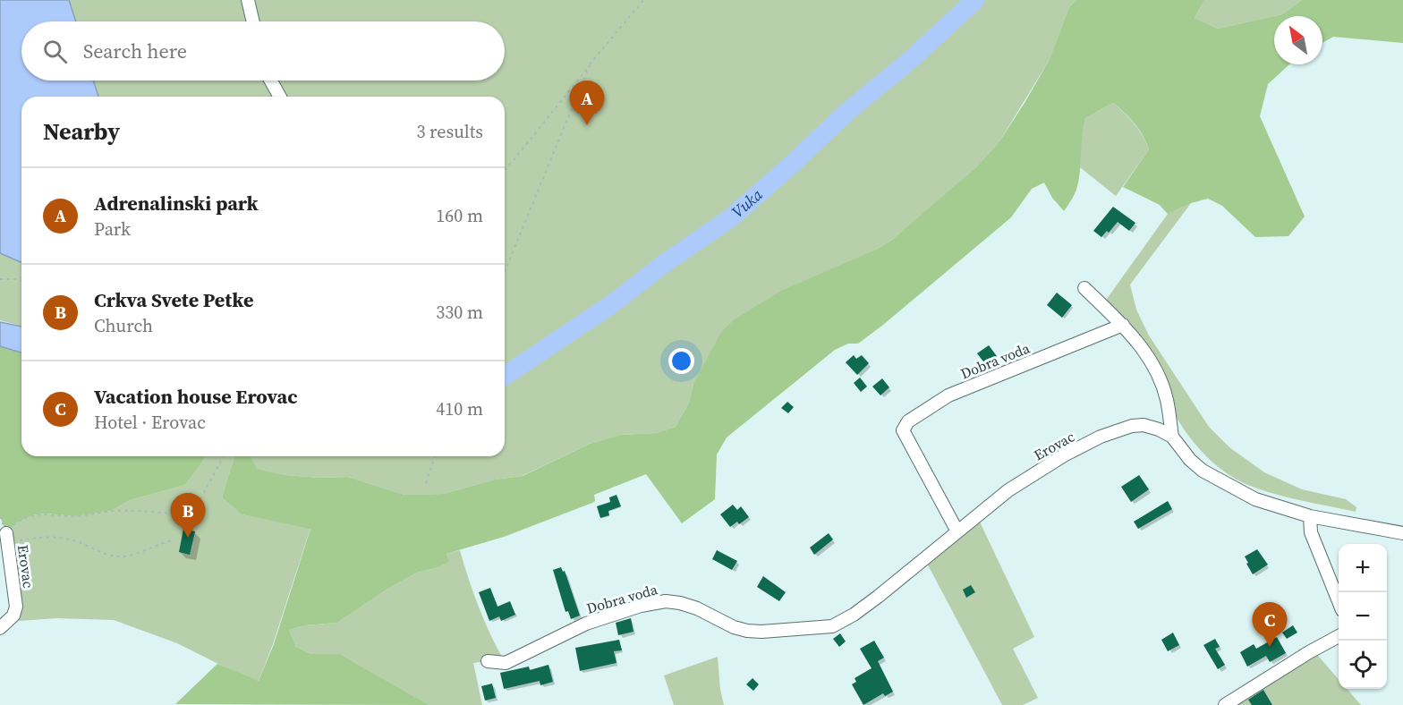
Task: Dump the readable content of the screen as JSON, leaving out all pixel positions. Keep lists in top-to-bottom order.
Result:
{
  "streets": {
    "street": ["Dobra voda", "Erovac"]
  },
  "crossings": [
    ["Dobra voda", "Erovac"]
  ],
  "water": ["Vuka"],
  "north": "top left",
  "page": {
    "search": "Search here",
    "pins": ["A", "B", "C"],
    "heading": ["Nearby", "3 results"],
    "list": [
      {
        "mark": "A",
        "name": "Adrenalinski park",
        "note": "Park",
        "value": "160 m"
      },
      {
        "mark": "B",
        "name": "Crkva Svete Petke",
        "note": "Church",
        "value": "330 m"
      },
      {
        "mark": "C",
        "name": "Vacation house Erovac",
        "note": "Hotel · Erovac",
        "value": "410 m"
      }
    ],
    "map_buttons": ["+", "−"]
  }
}
